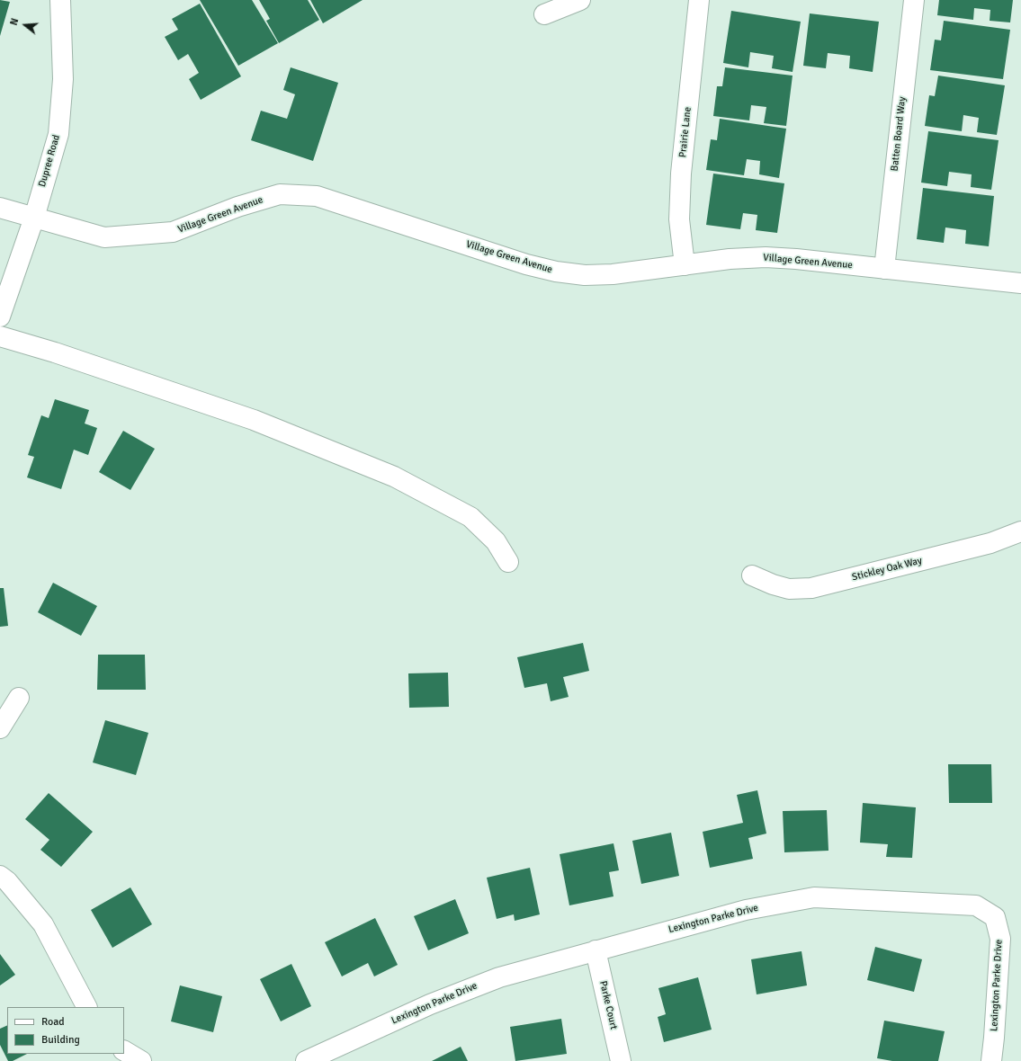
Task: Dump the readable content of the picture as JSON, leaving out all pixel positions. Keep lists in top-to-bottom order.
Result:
{
  "streets": {
    "street": [
      "Prairie Lane",
      "Batten Board Way",
      "Dupree Road",
      "Village Green Avenue",
      "Stickley Oak Way",
      "Lexington Parke Drive",
      "Parke Court"
    ]
  },
  "crossings": [
    ["Prairie Lane", "Village Green Avenue"],
    ["Batten Board Way", "Village Green Avenue"],
    ["Dupree Road", "Village Green Avenue"],
    ["Lexington Parke Drive", "Parke Court"]
  ],
  "legend": ["Road", "Building"],
  "north": "left"
}
